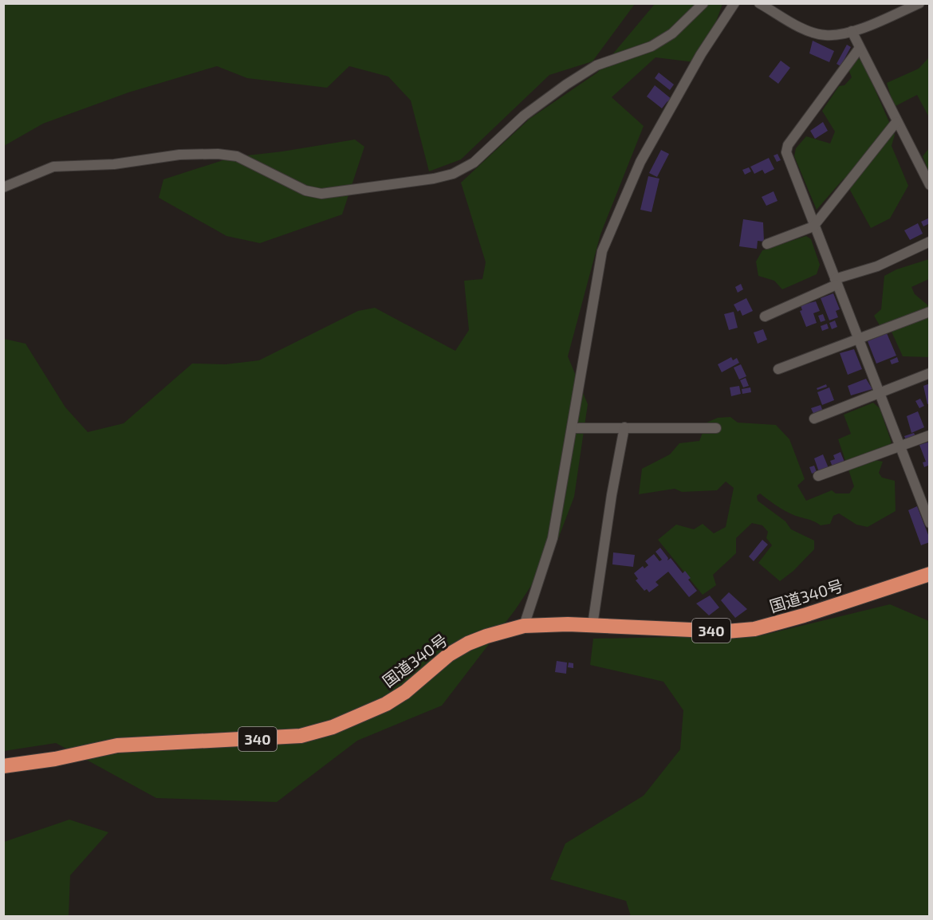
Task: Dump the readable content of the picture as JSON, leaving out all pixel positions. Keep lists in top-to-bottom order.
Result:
{
  "streets": {
    "highway": ["国道340号", "340"]
  }
}
